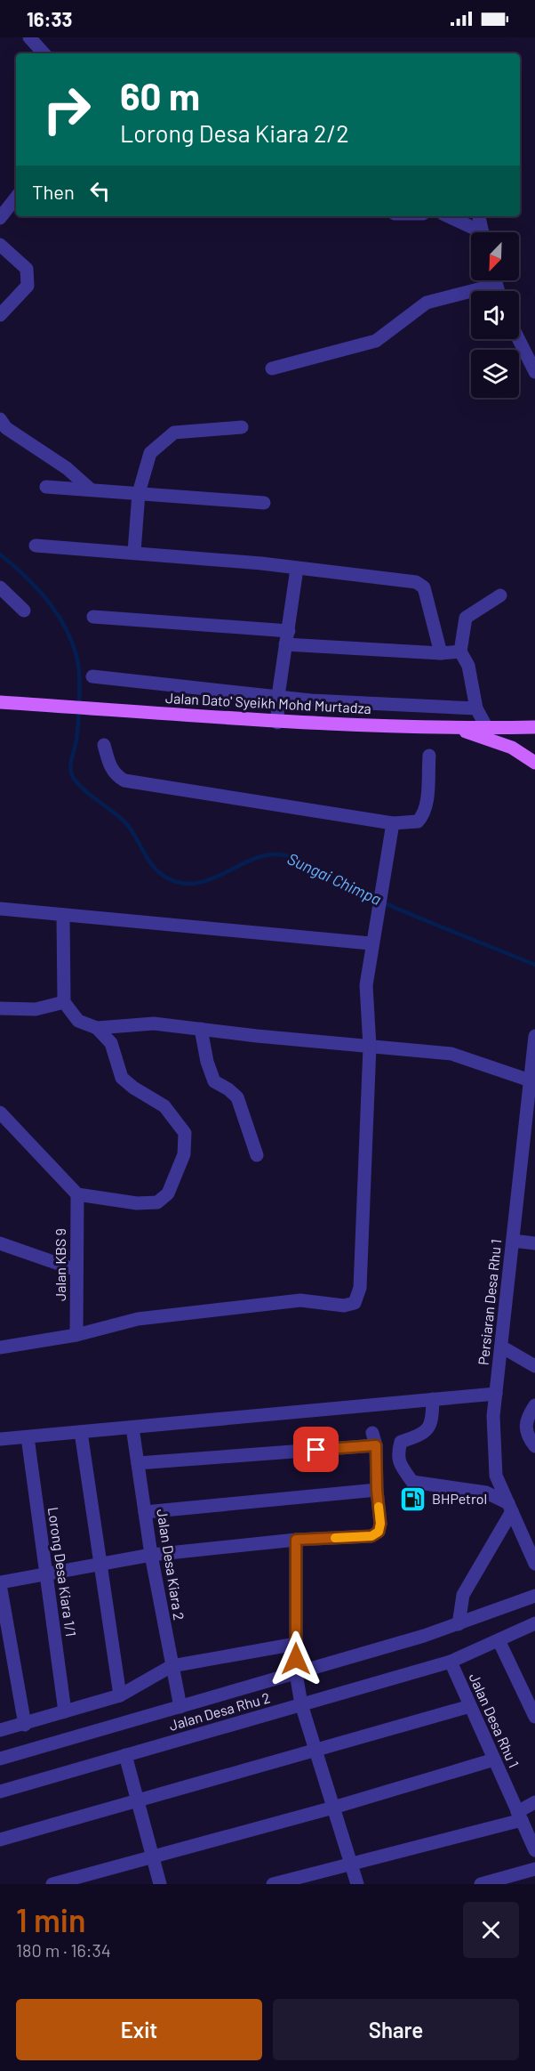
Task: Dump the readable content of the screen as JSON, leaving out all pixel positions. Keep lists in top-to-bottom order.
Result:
{
  "streets": {
    "main road": ["Jalan Dato' Syeikh Mohd Murtadza"],
    "street": [
      "Jalan KBS 9",
      "Persiaran Desa Rhu 1",
      "Jalan Desa Kiara 2",
      "Lorong Desa Kiara 1/1",
      "Jalan Desa Rhu 2",
      "Jalan Desa Rhu 1"
    ]
  },
  "crossings": [
    ["Jalan Desa Rhu 2", "Jalan Desa Rhu 1"]
  ],
  "water": ["Sungai Chimpa"],
  "places": {
    "fuel station": ["BHPetrol"]
  },
  "north": "bottom left",
  "page": {
    "status": "16:33",
    "turn": ["60 m", "Lorong Desa Kiara 2/2"],
    "then": "Then",
    "heading": ["1 min", "180 m · 16:34"],
    "buttons": ["Exit", "Share"]
  }
}
